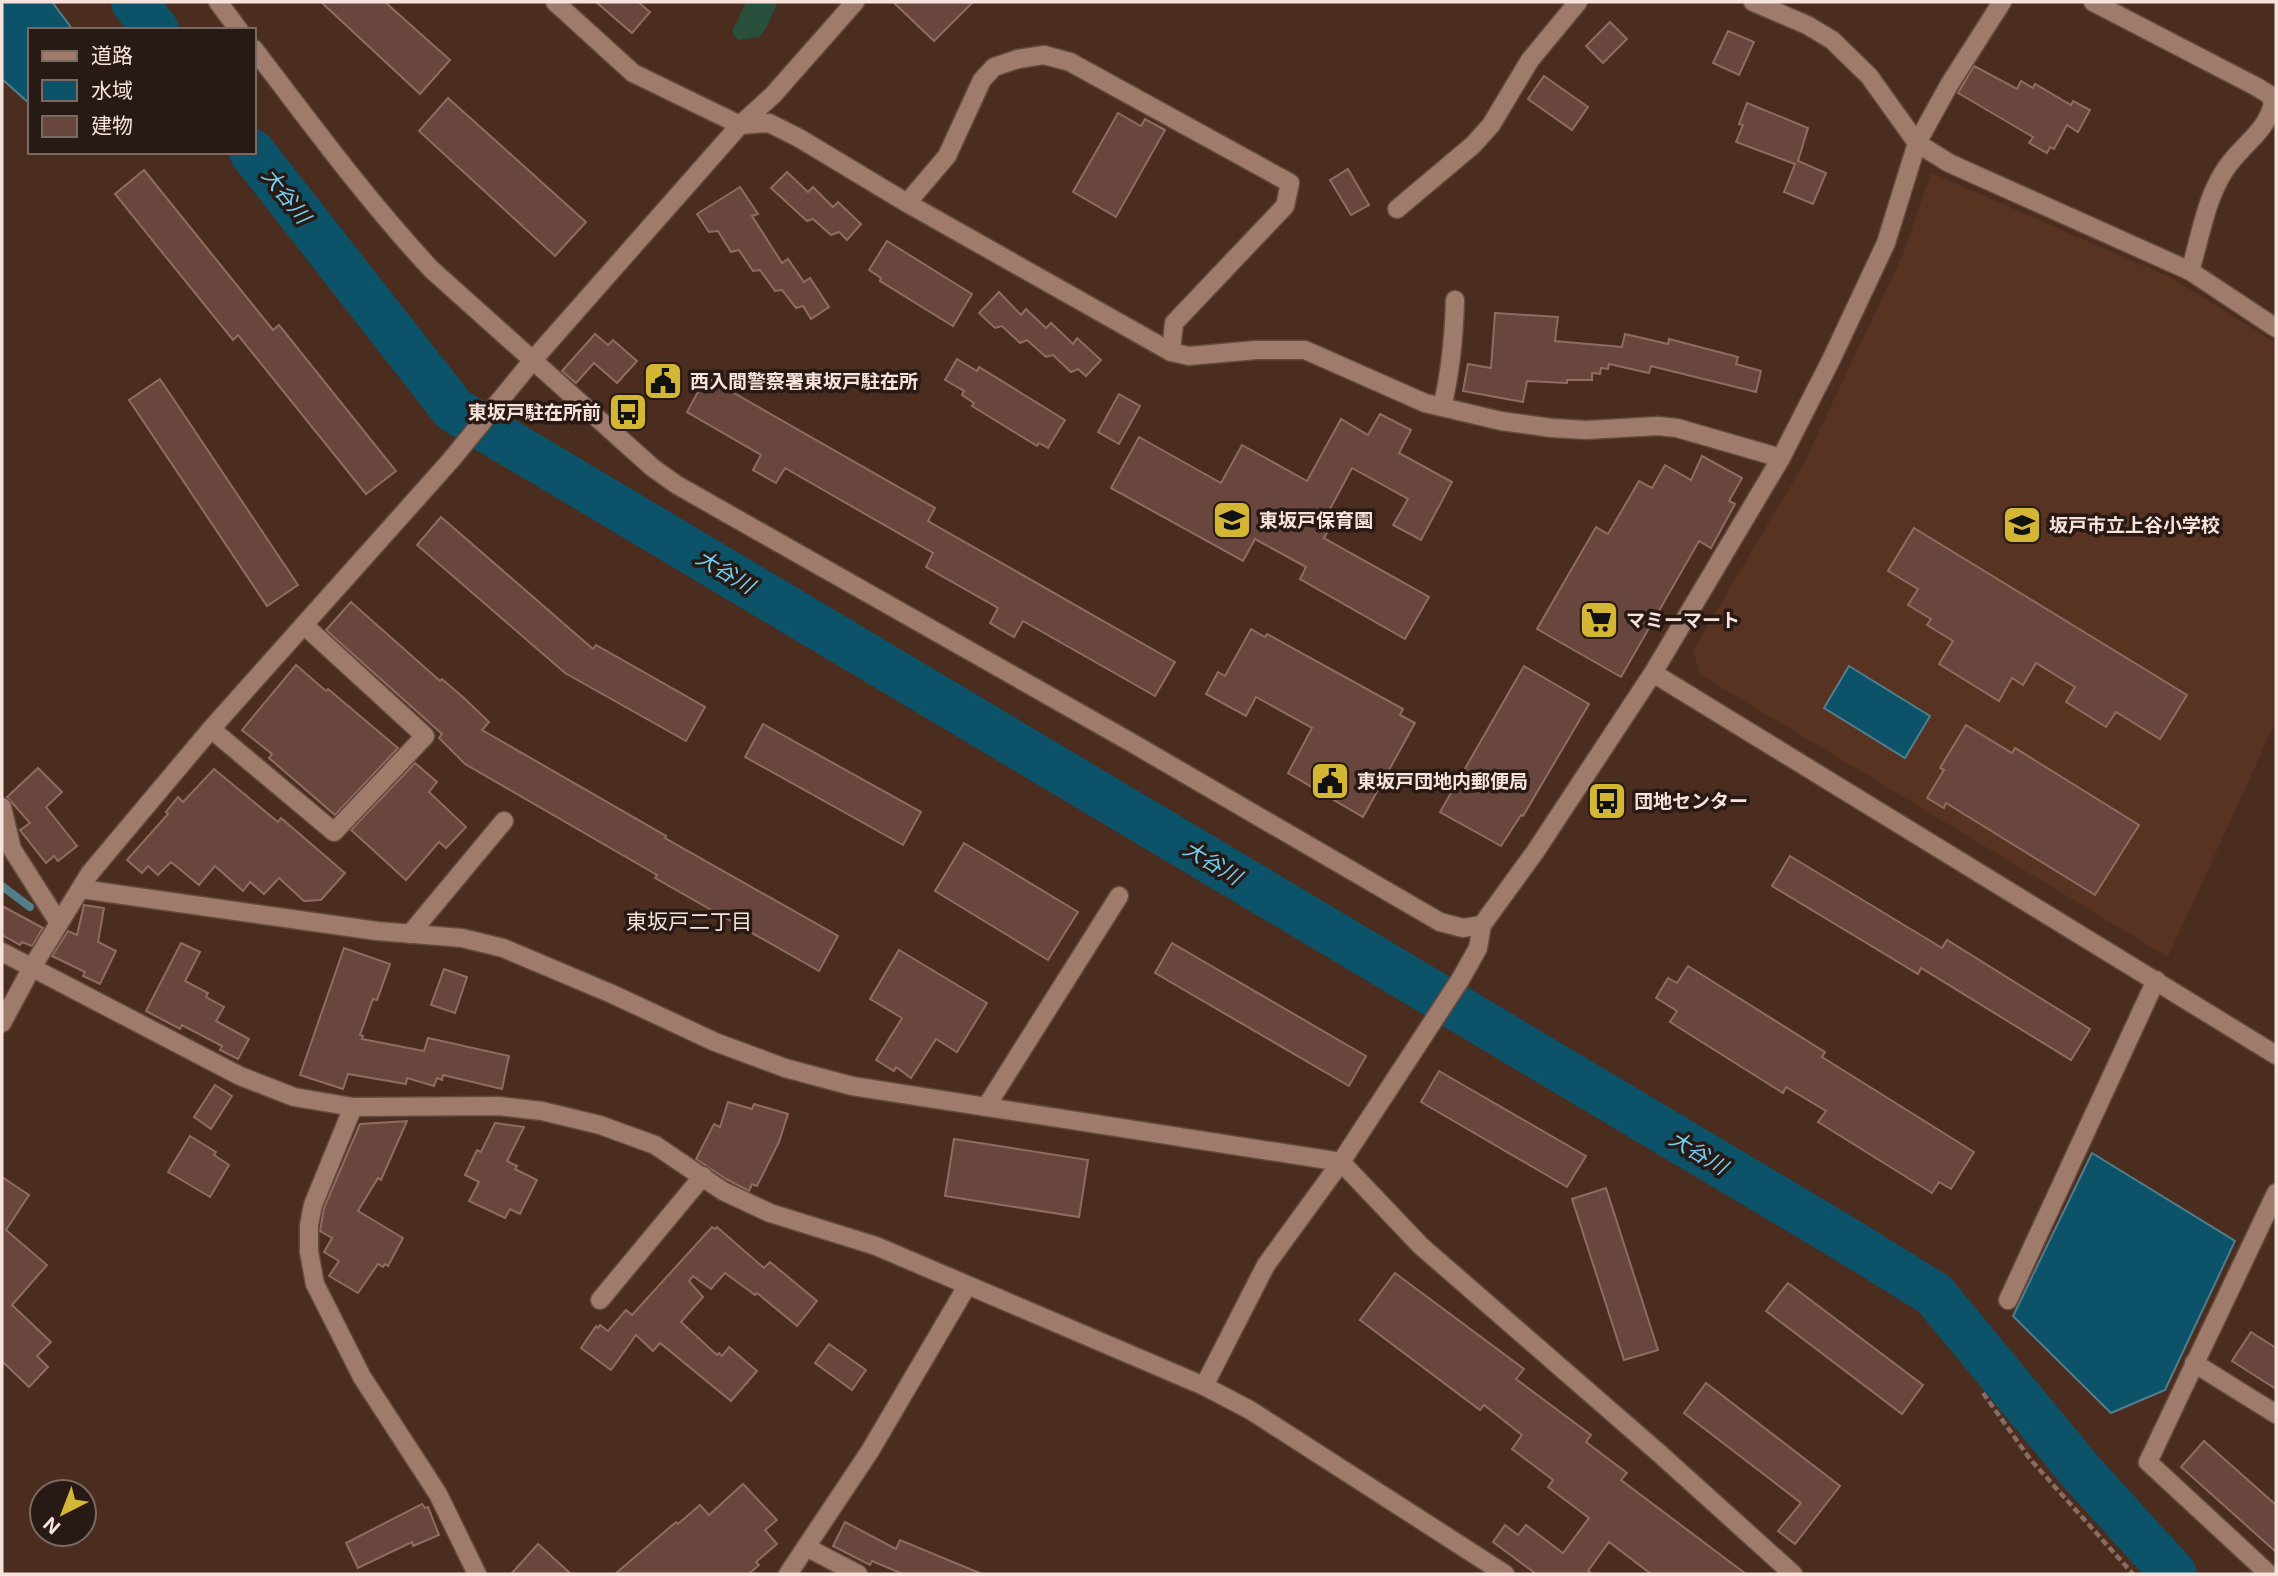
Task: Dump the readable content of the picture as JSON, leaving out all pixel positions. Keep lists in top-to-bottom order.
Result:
{
  "districts": ["東坂戸二丁目"],
  "water": ["大谷川"],
  "places": {
    "public building": ["西入間警察署東坂戸駐在所", "東坂戸団地内郵便局"],
    "bus stop": ["東坂戸駐在所前", "団地センター"],
    "school or university": ["東坂戸保育園", "坂戸市立上谷小学校"],
    "supermarket": ["マミーマート"]
  },
  "legend": ["道路", "水域", "建物"],
  "north": "bottom left"
}
